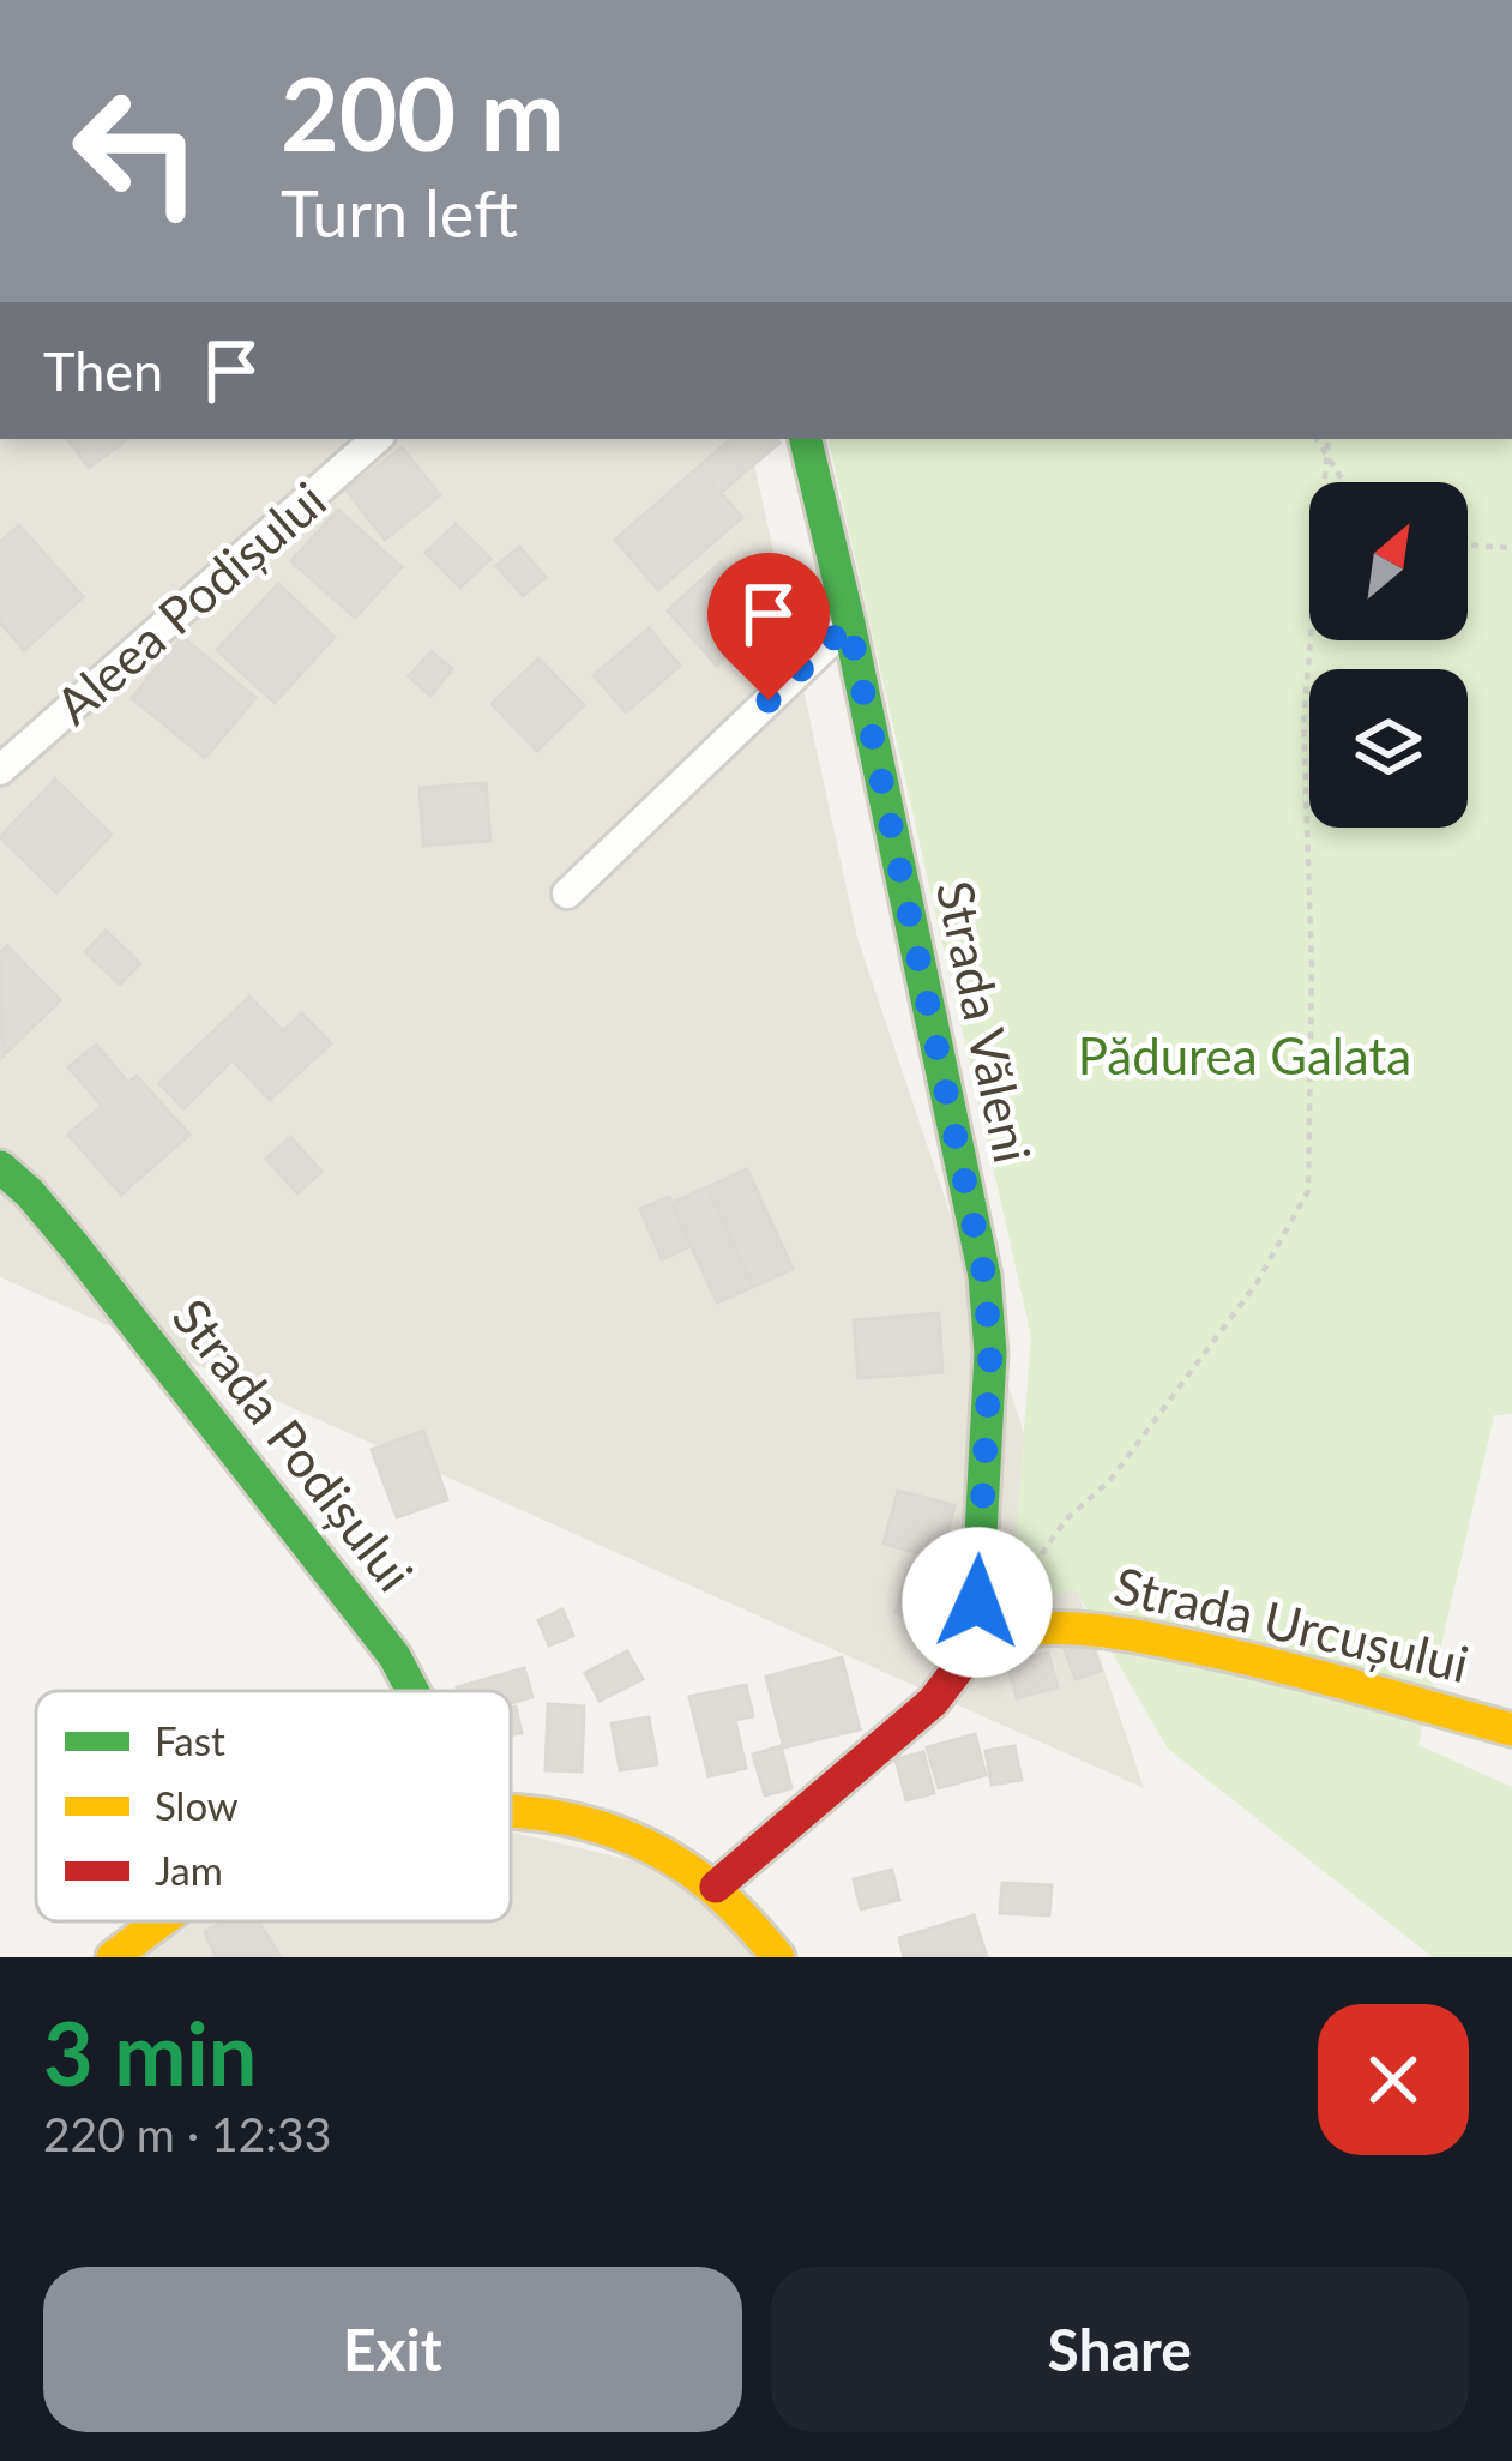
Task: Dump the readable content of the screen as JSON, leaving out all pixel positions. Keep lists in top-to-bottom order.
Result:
{
  "streets": {
    "street": [
      "Aleea Podișului",
      "Strada Văleni",
      "Strada Podișului",
      "Strada Urcușului"
    ]
  },
  "crossings": [
    ["Strada Văleni", "Strada Urcușului"]
  ],
  "parks": ["Pădurea Galata"],
  "legend": ["Fast", "Slow", "Jam"],
  "north": "top right",
  "page": {
    "turn": ["200 m", "Turn left"],
    "then": "Then",
    "heading": ["3 min", "220 m · 12:33"],
    "buttons": ["Exit", "Share"]
  }
}
